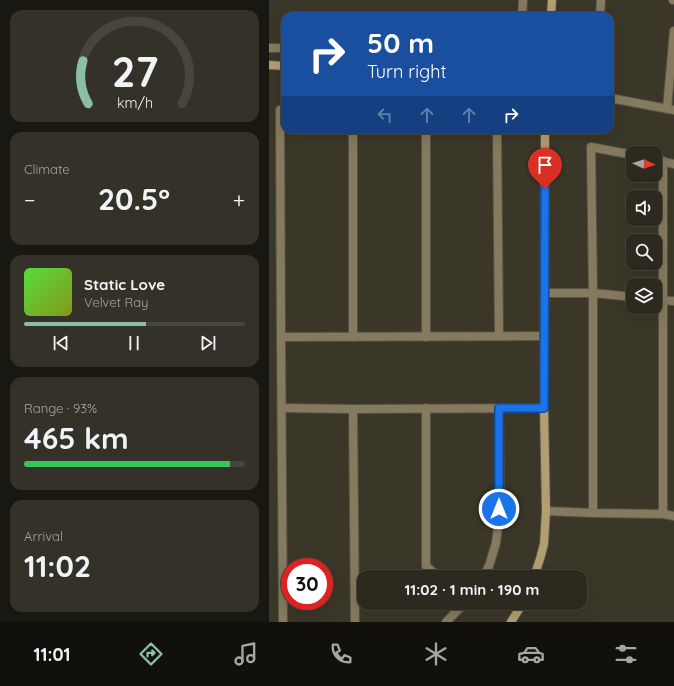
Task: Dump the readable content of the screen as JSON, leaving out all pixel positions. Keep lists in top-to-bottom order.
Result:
{
  "north": "right",
  "page": {
    "turn": ["50 m", "Turn right"],
    "tile": [
      "Climate",
      ["Range · 93%", "465 km"],
      ["Arrival", "11:02"]
    ],
    "heat": ["−", "20.5°", "+"],
    "song": ["Static Love", "Velvet Ray"],
    "limit": "30",
    "trip": "11:02 · 1 min · 190 m",
    "tabs": "11:01",
    "gauge": ["27", "km/h"]
  }
}
